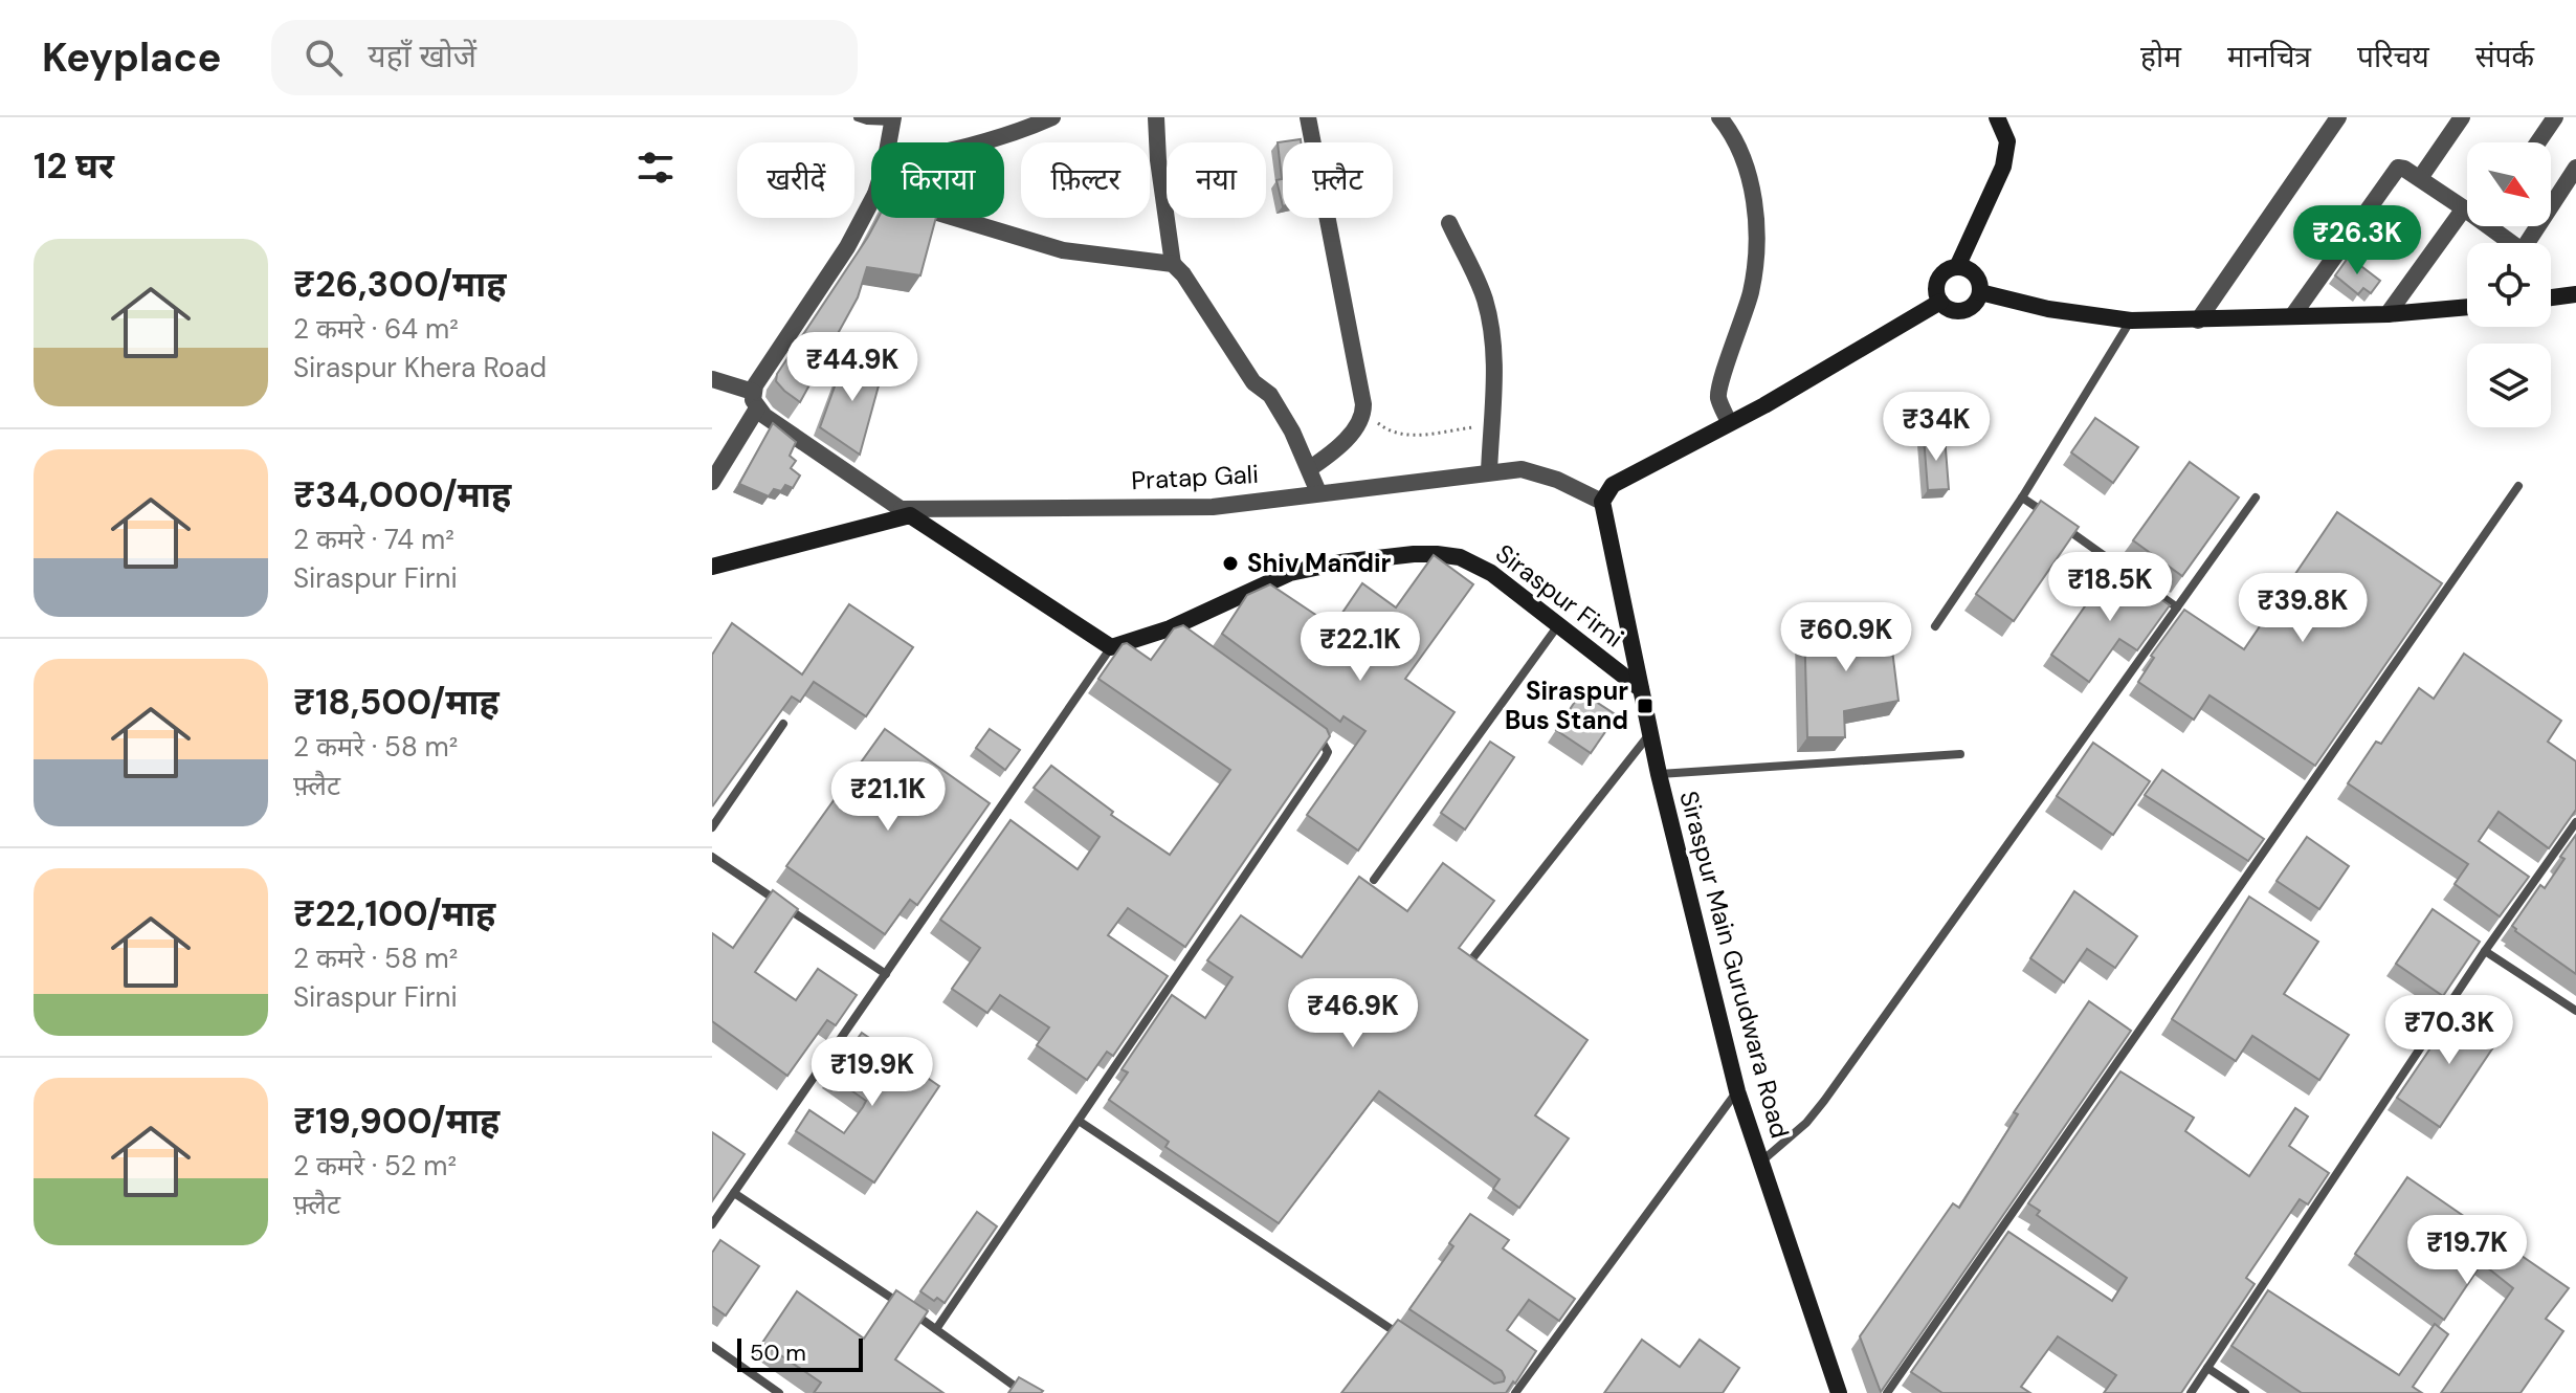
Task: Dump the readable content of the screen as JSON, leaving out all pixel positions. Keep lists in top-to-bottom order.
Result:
{
  "streets": {
    "street": ["Pratap Gali", "Siraspur Firni", "Siraspur Main Gurudwara Road"]
  },
  "crossings": [
    ["Pratap Gali", "Siraspur Firni"],
    ["Siraspur Firni", "Siraspur Main Gurudwara Road"]
  ],
  "places": {
    "other": ["Shiv Mandir"],
    "transit": ["Siraspur Bus Stand"]
  },
  "scale_bar": "50 m",
  "north": "bottom right",
  "page": {
    "header": "Keyplace",
    "search": "यहाँ खोजें",
    "nav": [
      "होम",
      "मानचित्र",
      "परिचय",
      "संपर्क"
    ],
    "heading": "12 घर",
    "chip": [
      "खरीदें",
      "किराया",
      "फ़िल्टर",
      "नया",
      "फ़्लैट"
    ],
    "price": [
      "₹26.3K",
      "₹44.9K",
      "₹34K",
      "₹18.5K",
      "₹39.8K",
      "₹60.9K",
      "₹22.1K",
      "₹21.1K",
      "₹46.9K",
      "₹70.3K",
      "₹19.9K",
      "₹19.7K"
    ],
    "list": [
      {
        "name": "₹26,300/माह",
        "note": "2 कमरे · 64 m² · Siraspur Khera Road"
      },
      {
        "name": "₹34,000/माह",
        "note": "2 कमरे · 74 m² · Siraspur Firni"
      },
      {
        "name": "₹18,500/माह",
        "note": "2 कमरे · 58 m² · फ़्लैट"
      },
      {
        "name": "₹22,100/माह",
        "note": "2 कमरे · 58 m² · Siraspur Firni"
      },
      {
        "name": "₹19,900/माह",
        "note": "2 कमरे · 52 m² · फ़्लैट"
      }
    ],
    "scale": "50 m"
  }
}
